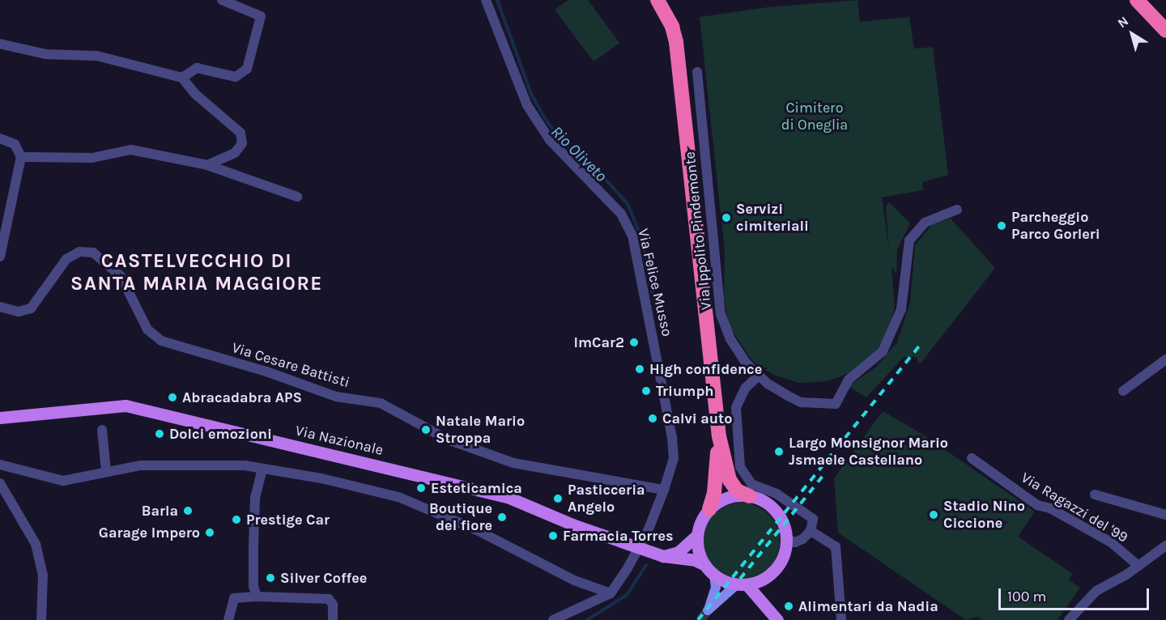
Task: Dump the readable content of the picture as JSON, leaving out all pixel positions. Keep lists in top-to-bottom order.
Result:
{
  "streets": {
    "main road": ["Via Nazionale"],
    "street": [
      "Via Ippolito Pindemonte",
      "Via Felice Musso",
      "Via Cesare Battisti",
      "Via Ragazzi del '99"
    ]
  },
  "crossings": [
    ["Via Felice Musso", "Via Cesare Battisti"],
    ["Via Felice Musso", "Via Nazionale"]
  ],
  "districts": ["CASTELVECCHIO DI SANTA MARIA MAGGIORE"],
  "water": ["Rio Oliveto"],
  "parks": ["Cimitero di Oneglia"],
  "places": [
    "Servizi cimiteriali",
    "Parcheggio Parco Gorleri",
    "ImCar2",
    "High confidence",
    "Triumph",
    "Abracadabra APS",
    "Calvi auto",
    "Natale Mario Stroppa",
    "Dolci emozioni",
    "Largo Monsignor Mario Jsmaele Castellano",
    "Esteticamica",
    "Pasticceria Angelo",
    "Barla",
    "Stadio Nino Ciccione",
    "Boutique del fiore",
    "Prestige Car",
    "Garage Impero",
    "Farmacia Torres",
    "Silver Coffee",
    "Alimentari da Nadia"
  ],
  "scale_bar": "100 m",
  "north": "top left"
}
